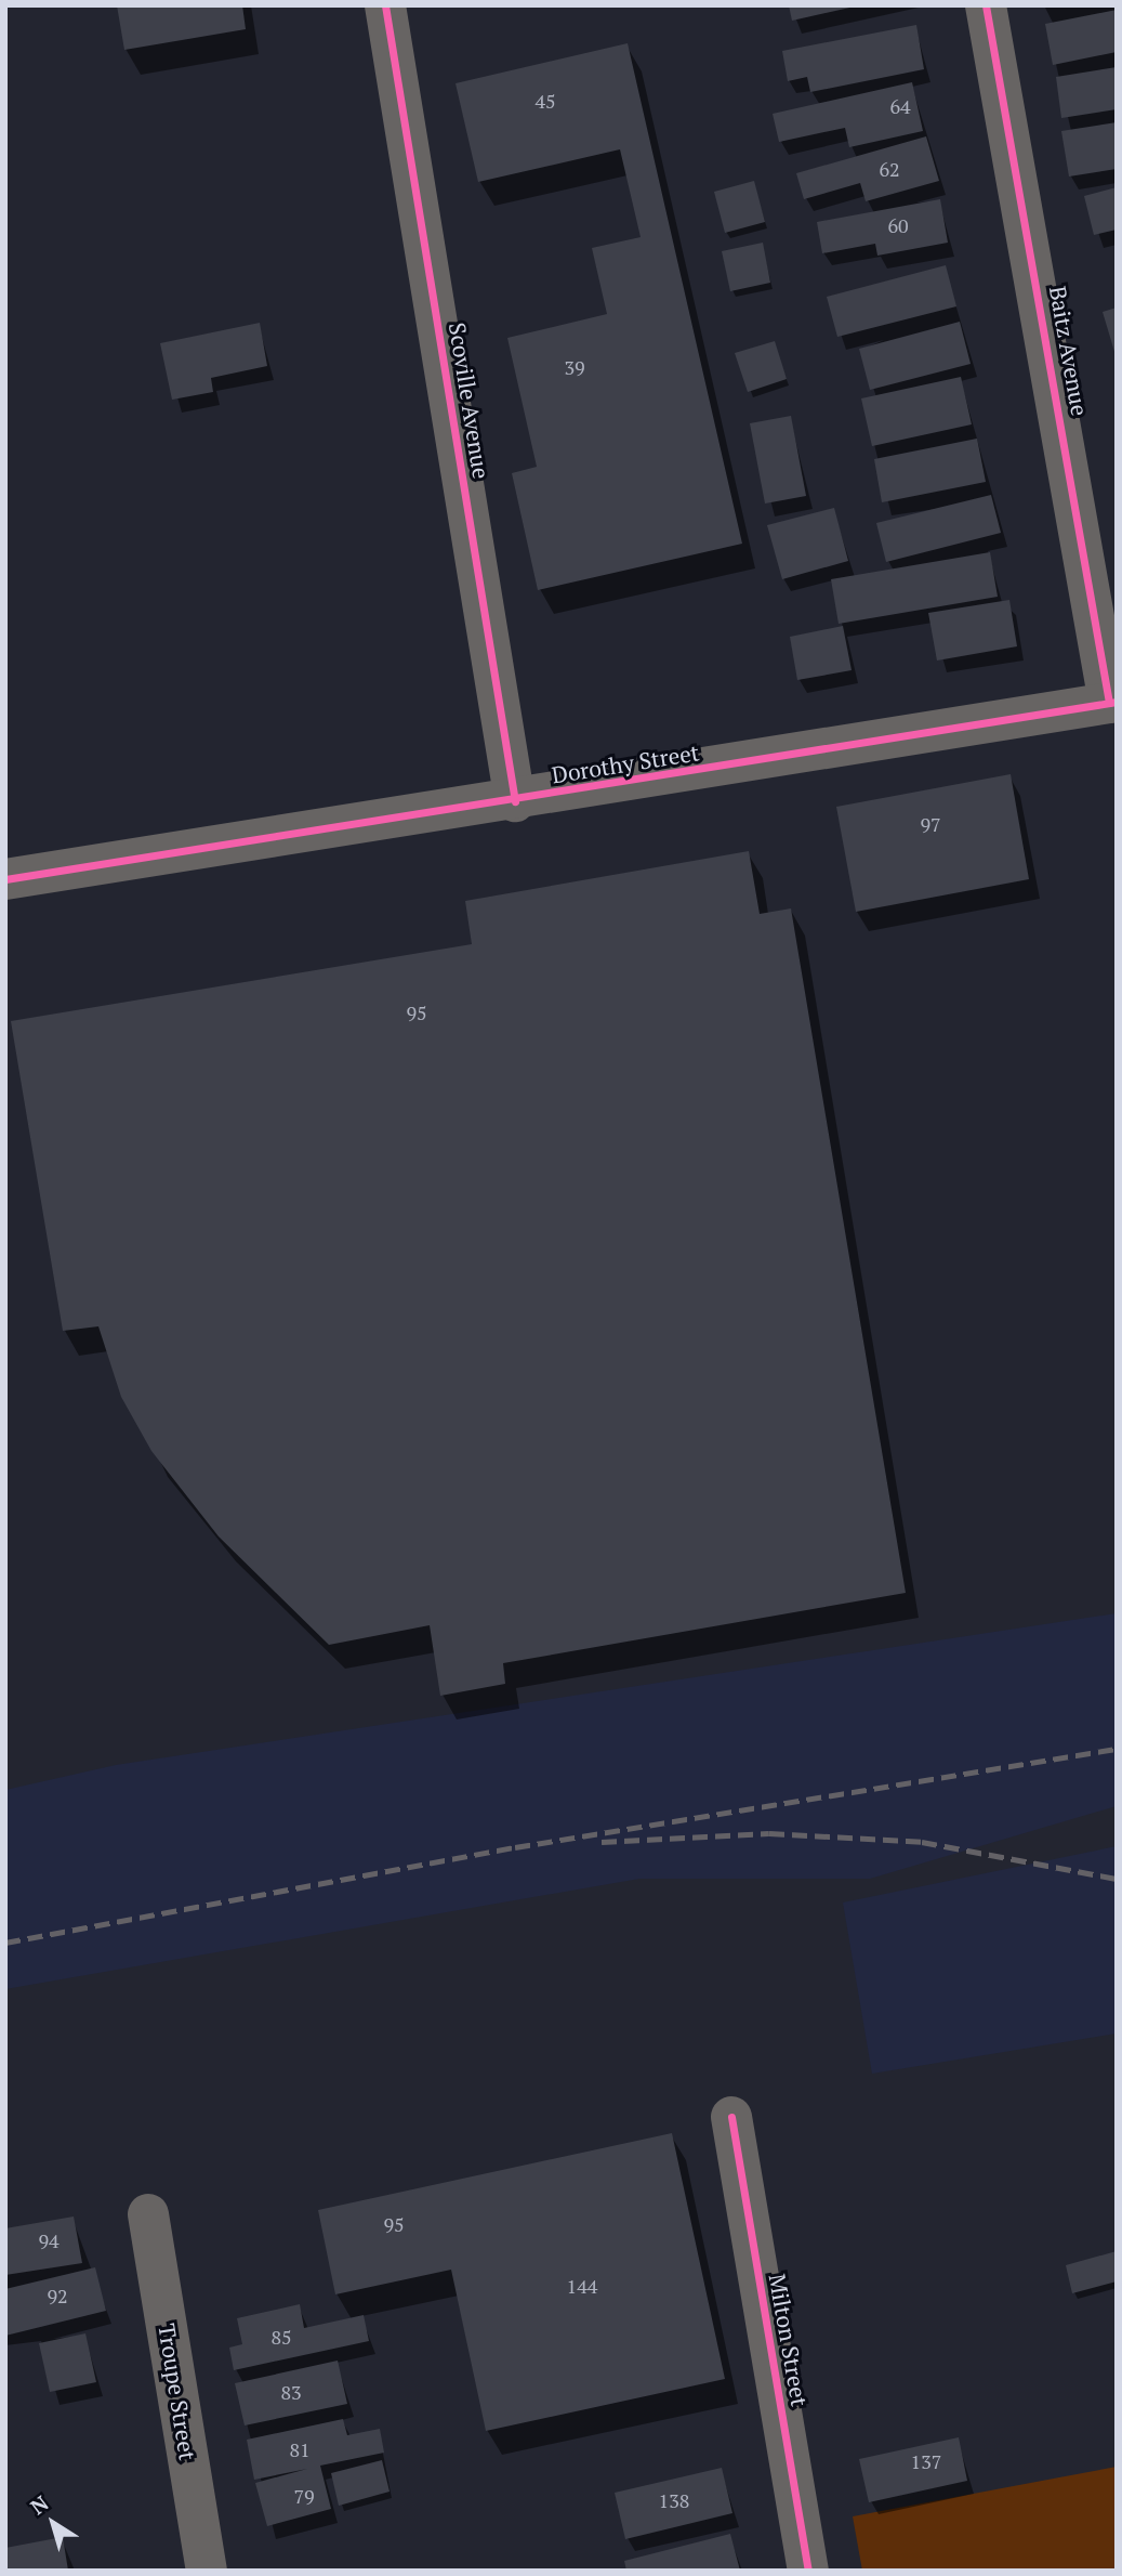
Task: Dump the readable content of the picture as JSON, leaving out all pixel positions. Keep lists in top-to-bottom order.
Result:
{
  "streets": {
    "street": [
      "Baitz Avenue",
      "Scoville Avenue",
      "Dorothy Street",
      "Milton Street",
      "Troupe Street"
    ]
  },
  "crossings": [
    ["Baitz Avenue", "Dorothy Street"],
    ["Scoville Avenue", "Dorothy Street"]
  ],
  "house_numbers": [
    "45",
    "64",
    "62",
    "60",
    "39",
    "97",
    "95",
    "95",
    "94",
    "144",
    "92",
    "85",
    "83",
    "81",
    "137",
    "79",
    "138"
  ],
  "north": "top left"
}
